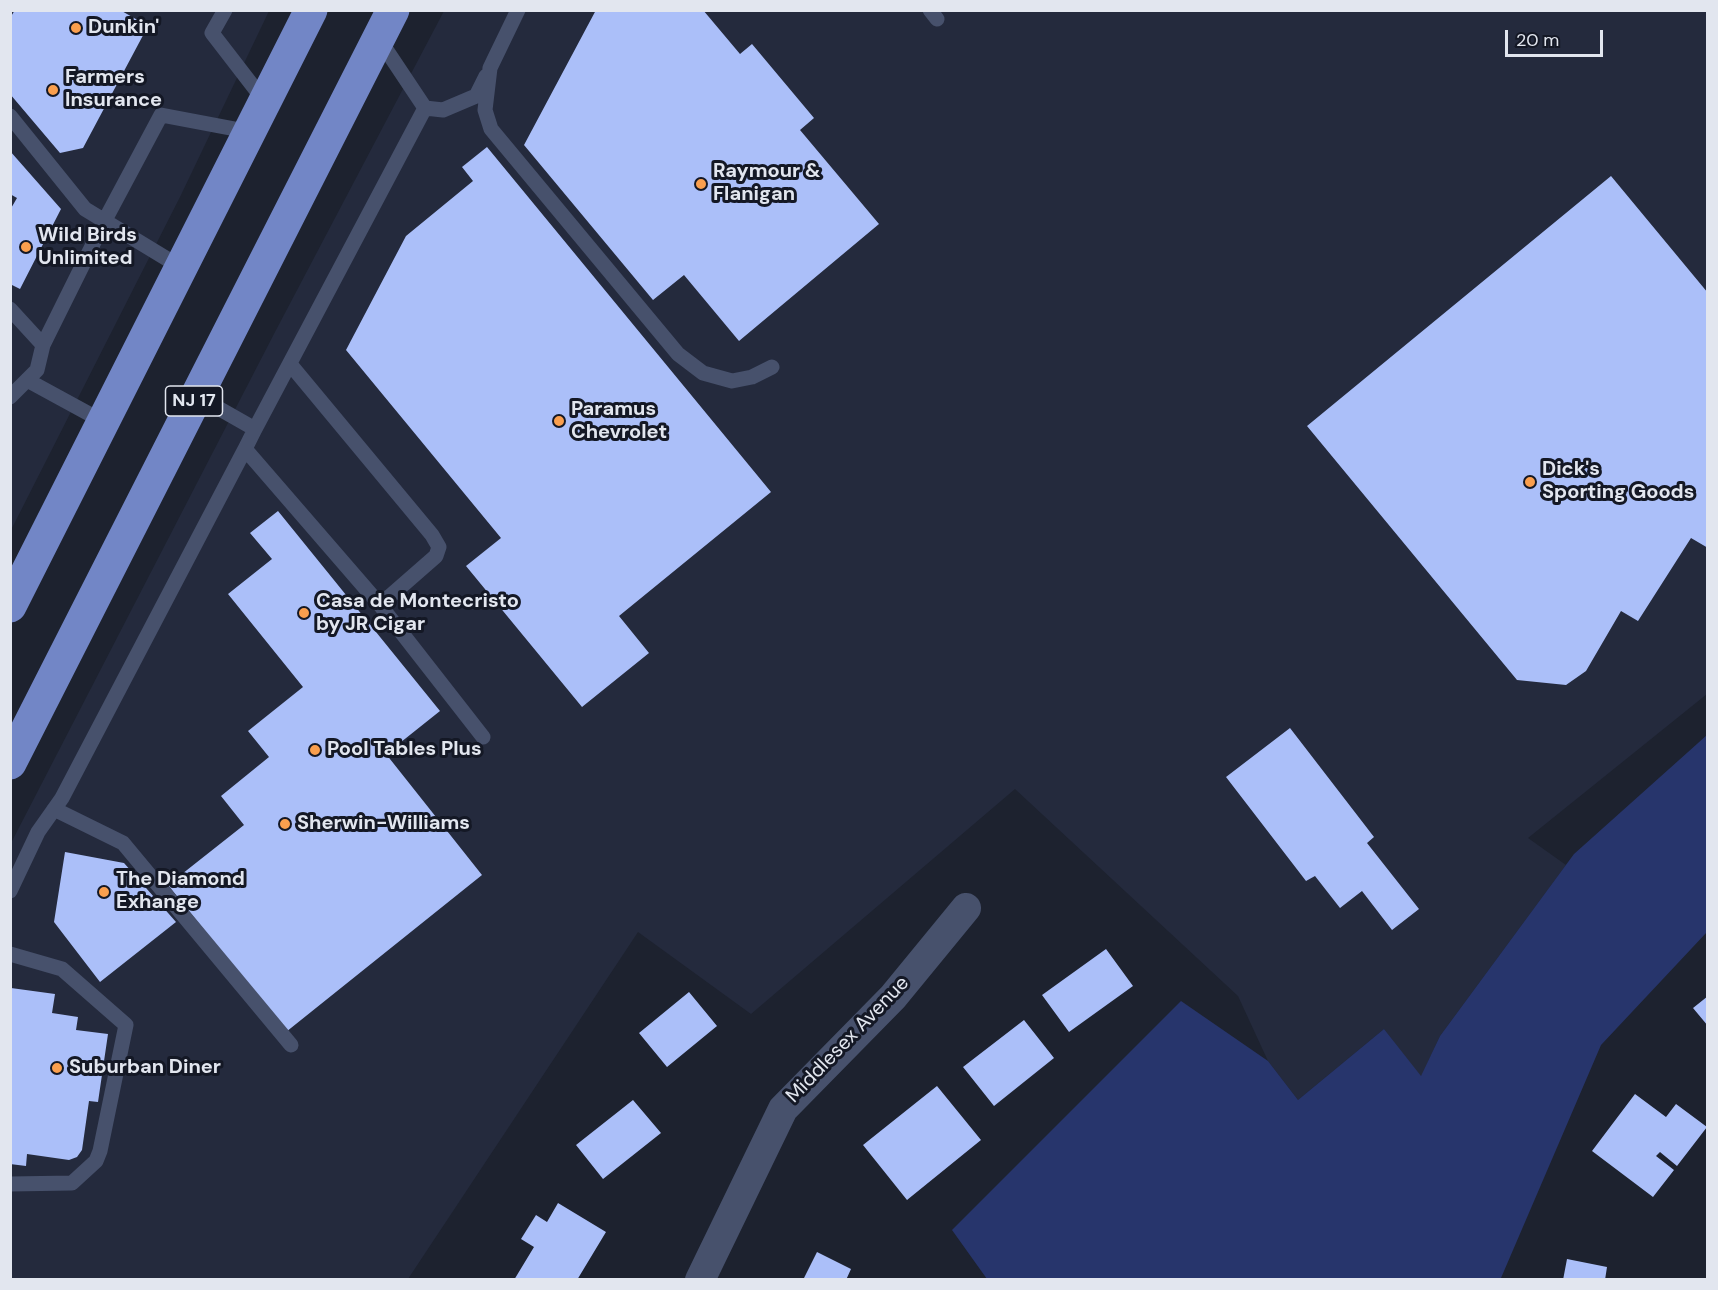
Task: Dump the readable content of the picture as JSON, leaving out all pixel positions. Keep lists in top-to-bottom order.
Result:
{
  "streets": {
    "highway": ["NJ 17"],
    "street": ["Middlesex Avenue"]
  },
  "places": [
    "Dunkin'",
    "Farmers Insurance",
    "Raymour & Flanigan",
    "Wild Birds Unlimited",
    "Paramus Chevrolet",
    "Dick's Sporting Goods",
    "Casa de Montecristo by JR Cigar",
    "Pool Tables Plus",
    "Sherwin-Williams",
    "The Diamond Exhange",
    "Suburban Diner"
  ],
  "scale_bar": "20 m"
}
